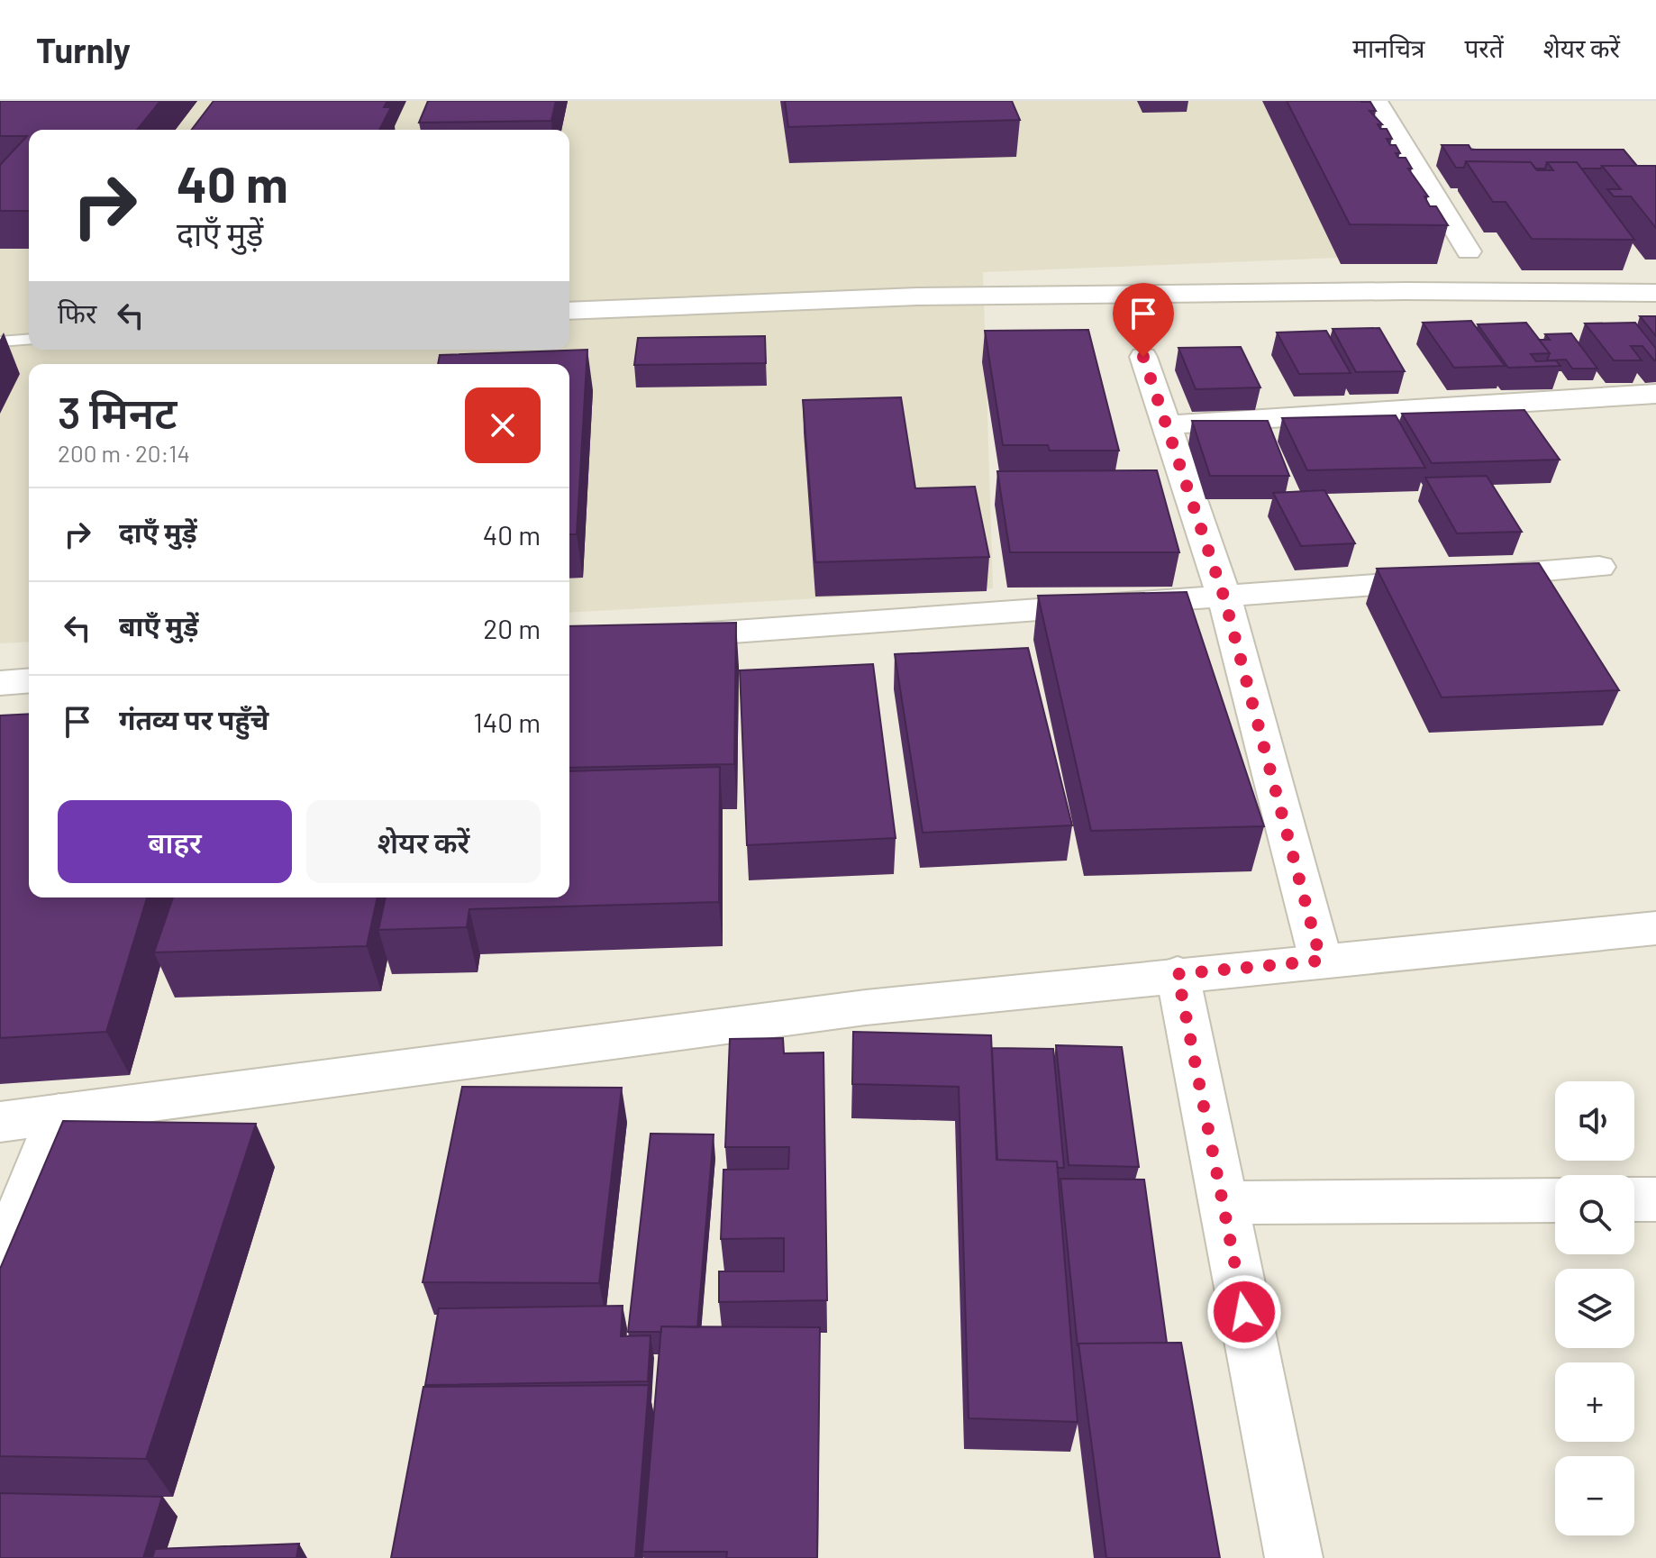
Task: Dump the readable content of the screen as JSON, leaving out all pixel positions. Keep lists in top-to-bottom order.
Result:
{
  "page": {
    "header": "Turnly",
    "nav": ["मानचित्र", "परतें", "शेयर करें"],
    "turn": ["40 m", "दाएँ मुड़ें"],
    "then": "फिर",
    "heading": ["3 मिनट", "200 m · 20:14"],
    "list": [
      {
        "name": "दाएँ मुड़ें",
        "value": "40 m"
      },
      {
        "name": "बाएँ मुड़ें",
        "value": "20 m"
      },
      {
        "name": "गंतव्य पर पहुँचे",
        "value": "140 m"
      }
    ],
    "buttons": ["बाहर", "शेयर करें"],
    "map_buttons": ["+", "−"]
  }
}
